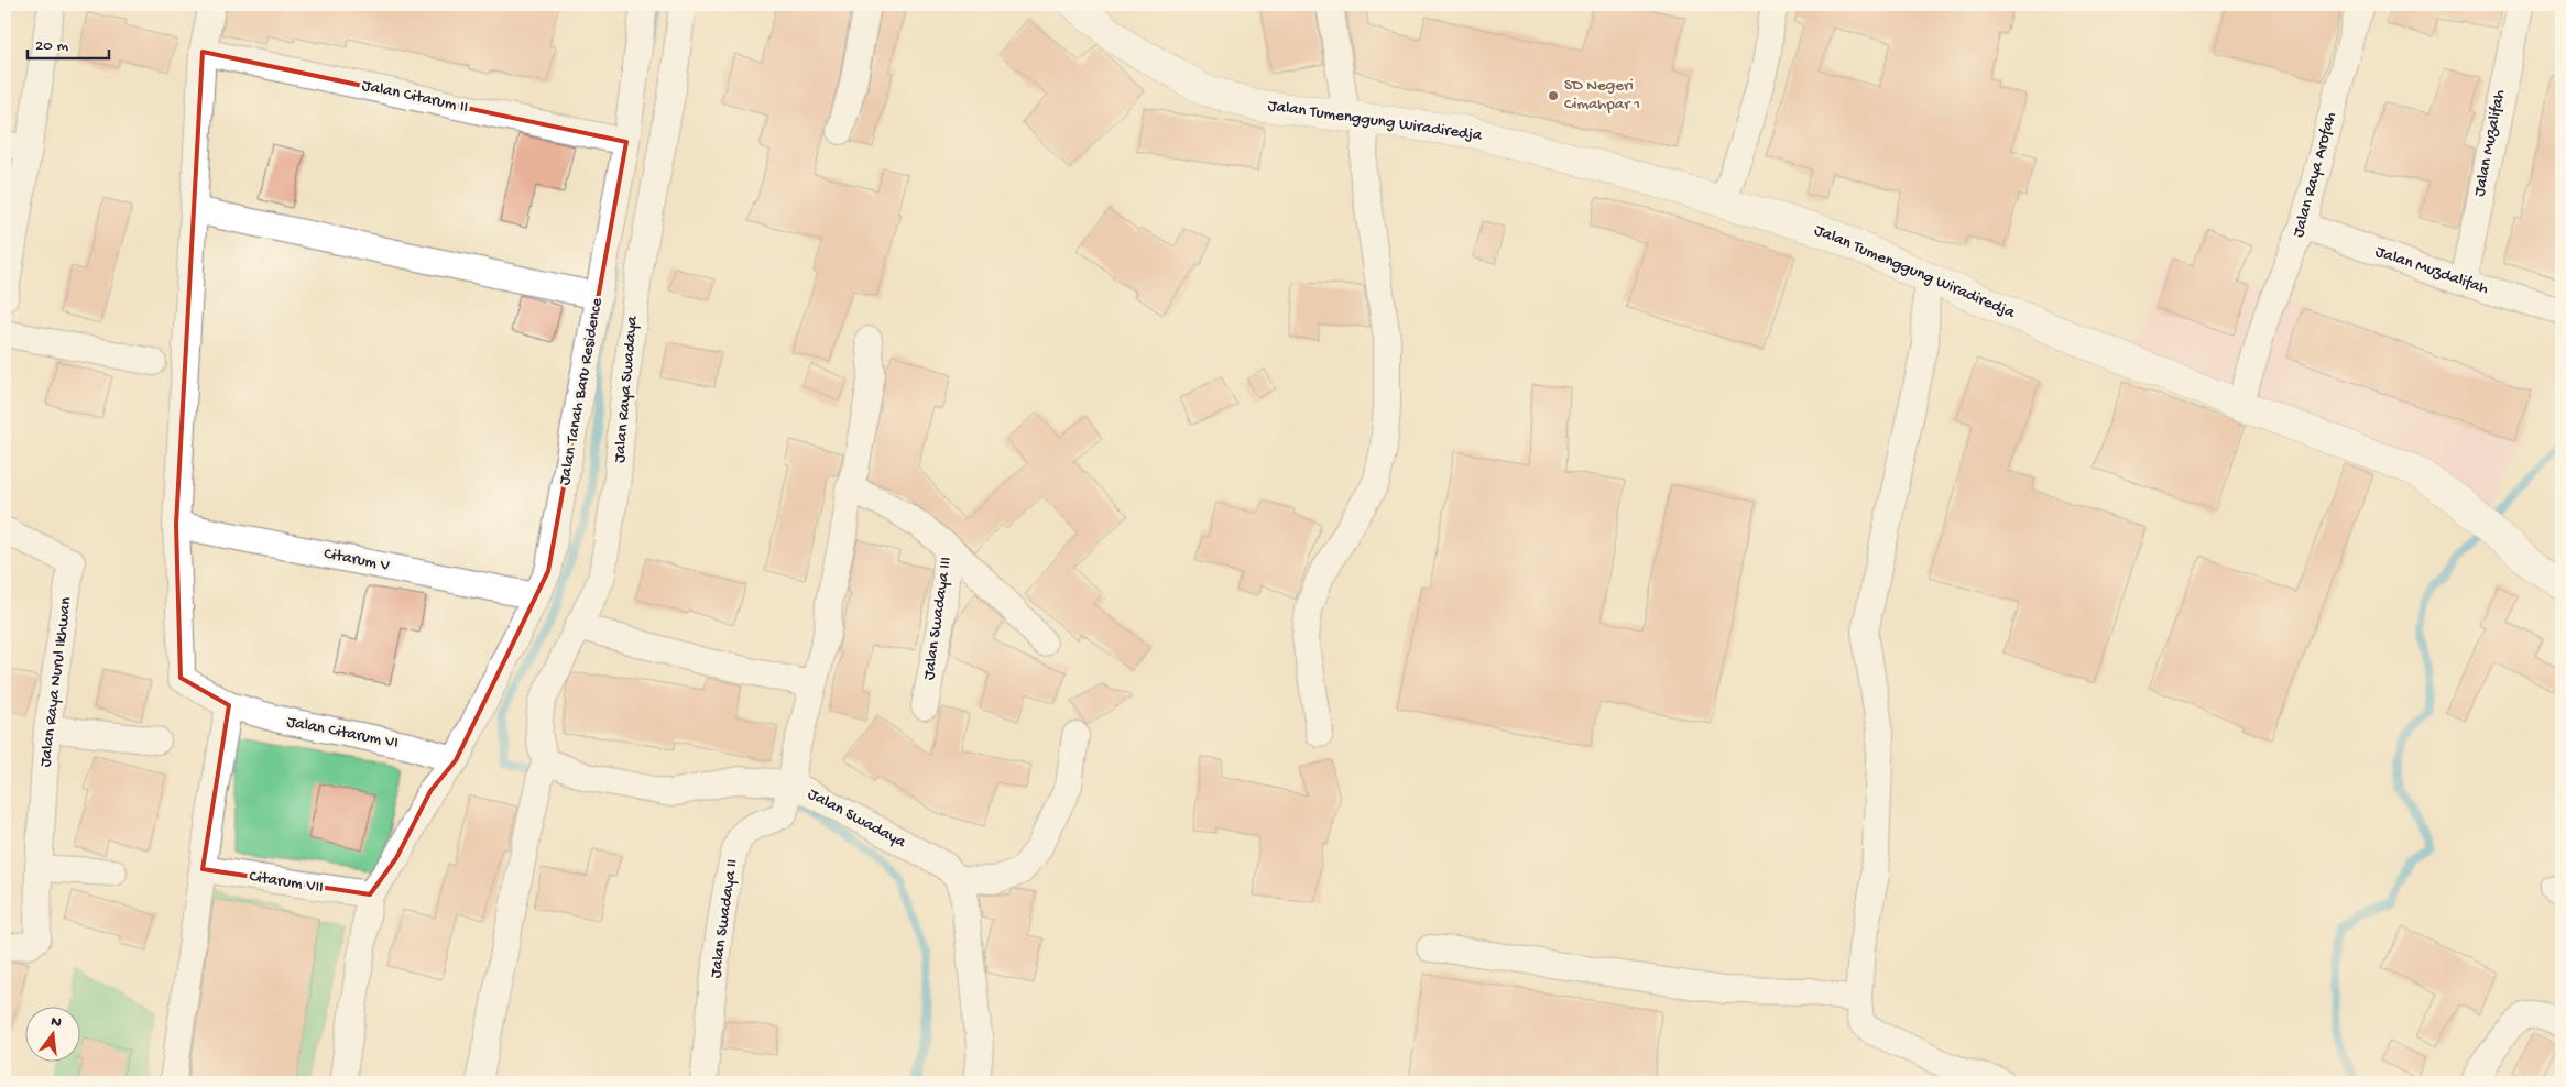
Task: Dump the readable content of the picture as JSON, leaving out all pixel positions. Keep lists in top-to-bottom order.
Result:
{
  "streets": {
    "street": [
      "Jalan Citarum II",
      "Jalan Tumenggung Wiradiredja",
      "Jalan Muzalifah",
      "Jalan Raya Arofah",
      "Jalan Muzdalifah",
      "Jalan Raya Swadaya",
      "Jalan Tanah Baru Residence",
      "Citarum V",
      "Jalan Swadaya III",
      "Jalan Raya Nurul Ikhwan",
      "Jalan Citarum VI",
      "Jalan Swadaya",
      "Citarum VII",
      "Jalan Swadaya II"
    ]
  },
  "crossings": [
    ["Jalan Citarum II", "Jalan Tanah Baru Residence"],
    ["Jalan Tumenggung Wiradiredja", "Jalan Raya Arofah"],
    ["Jalan Muzalifah", "Jalan Muzdalifah"],
    ["Jalan Raya Arofah", "Jalan Muzdalifah"],
    ["Jalan Raya Swadaya", "Jalan Swadaya"],
    ["Jalan Tanah Baru Residence", "Citarum V"],
    ["Jalan Tanah Baru Residence", "Jalan Citarum VI"],
    ["Jalan Tanah Baru Residence", "Citarum VII"],
    ["Citarum V", "Jalan Citarum VI"],
    ["Jalan Swadaya", "Jalan Swadaya II"]
  ],
  "places": ["SD Negeri Cimahpar 1"],
  "scale_bar": "20 m",
  "north": "top"
}
